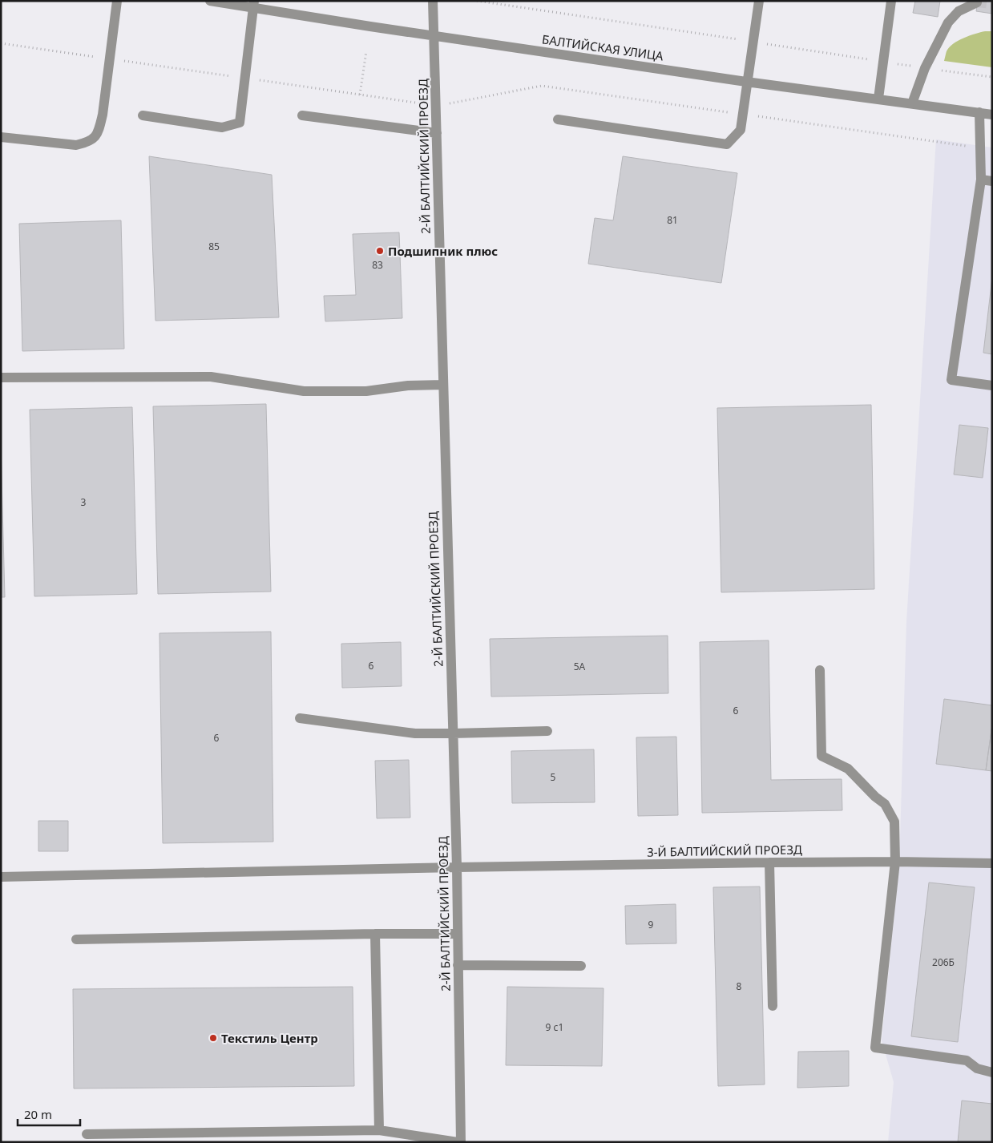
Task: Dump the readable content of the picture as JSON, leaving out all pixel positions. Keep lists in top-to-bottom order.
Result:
{
  "streets": {
    "street": ["БАЛТИЙСКАЯ УЛИЦА", "2-Й БАЛТИЙСКИЙ ПРОЕЗД", "3-Й БАЛТИЙСКИЙ ПРОЕЗД"]
  },
  "crossings": [
    ["БАЛТИЙСКАЯ УЛИЦА", "2-Й БАЛТИЙСКИЙ ПРОЕЗД"],
    ["2-Й БАЛТИЙСКИЙ ПРОЕЗД", "3-Й БАЛТИЙСКИЙ ПРОЕЗД"]
  ],
  "places": ["Подшипник плюс", "Текстиль Центр"],
  "house_numbers": [
    "81",
    "85",
    "83",
    "3",
    "6",
    "5А",
    "6",
    "6",
    "5",
    "9",
    "206Б",
    "8",
    "9 с1"
  ],
  "scale_bar": "20 m"
}
